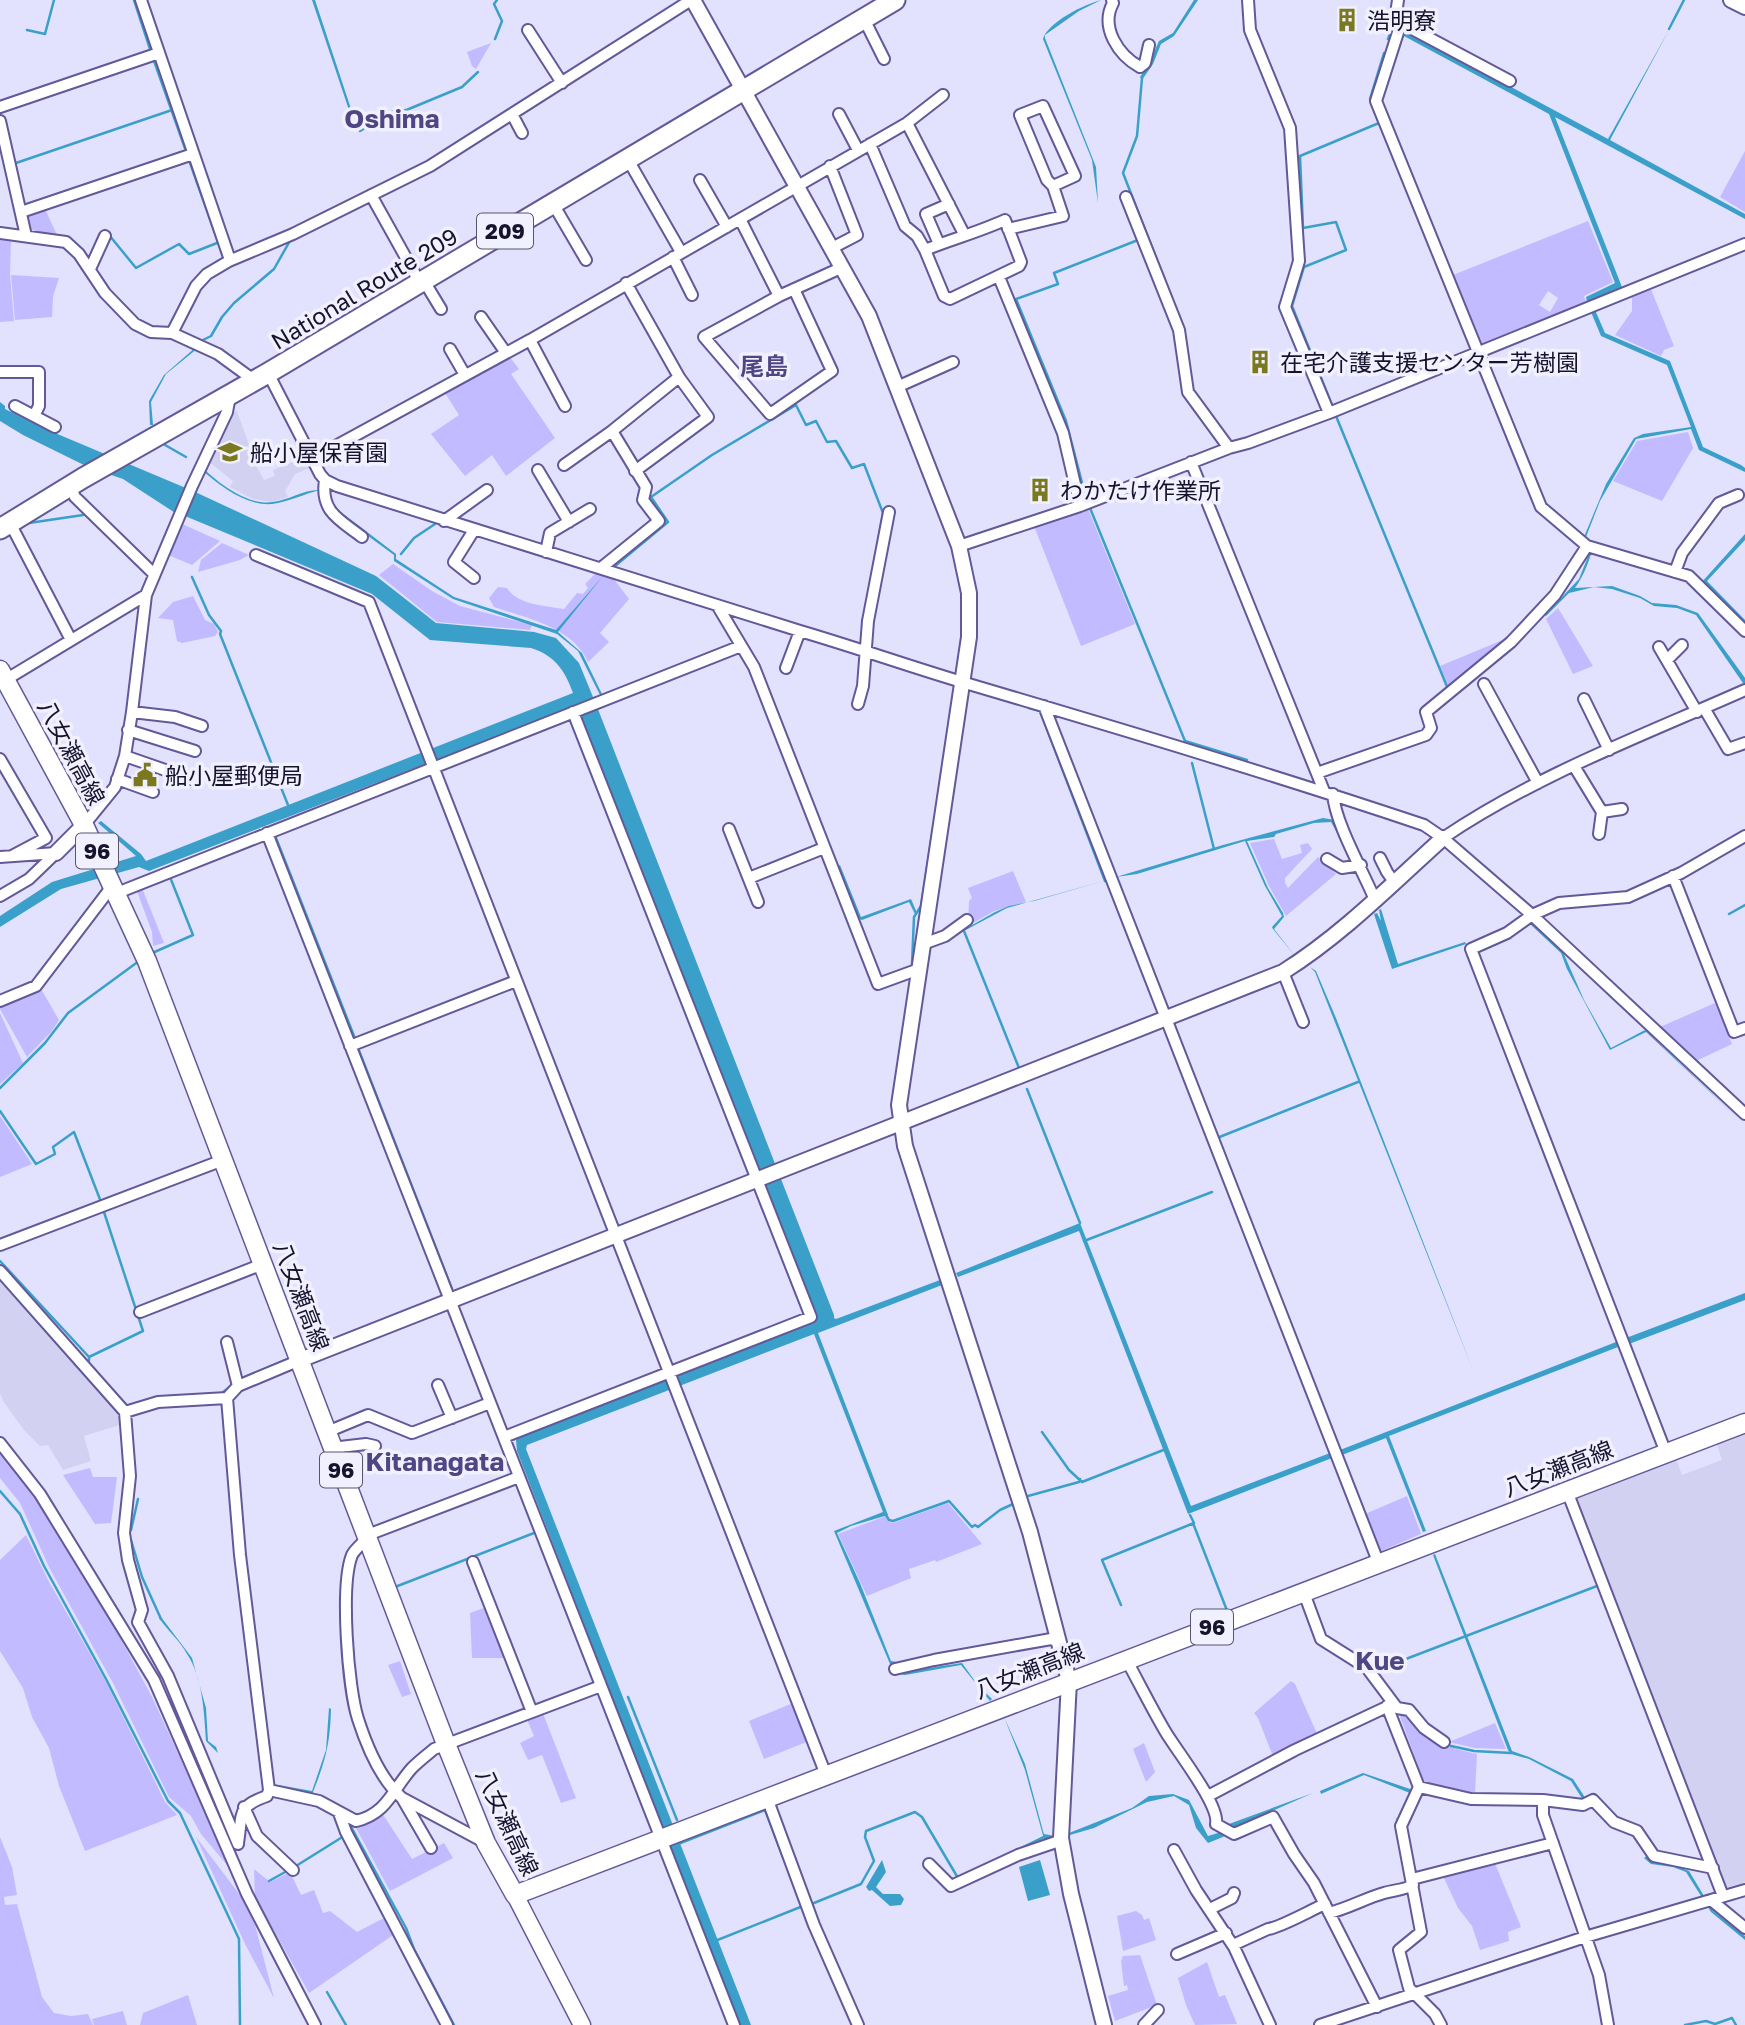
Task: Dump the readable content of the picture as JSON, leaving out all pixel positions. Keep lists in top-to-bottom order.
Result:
{
  "streets": {
    "highway": ["209", "National Route 209"],
    "main road": ["八女瀬高線", "96"]
  },
  "districts": [
    "Oshima",
    "尾島",
    "Kitanagata",
    "Kue"
  ],
  "places": {
    "building": ["浩明寮", "在宅介護支援センター芳樹園", "わかたけ作業所"],
    "school or university": ["船小屋保育園"],
    "public building": ["船小屋郵便局"]
  }
}
